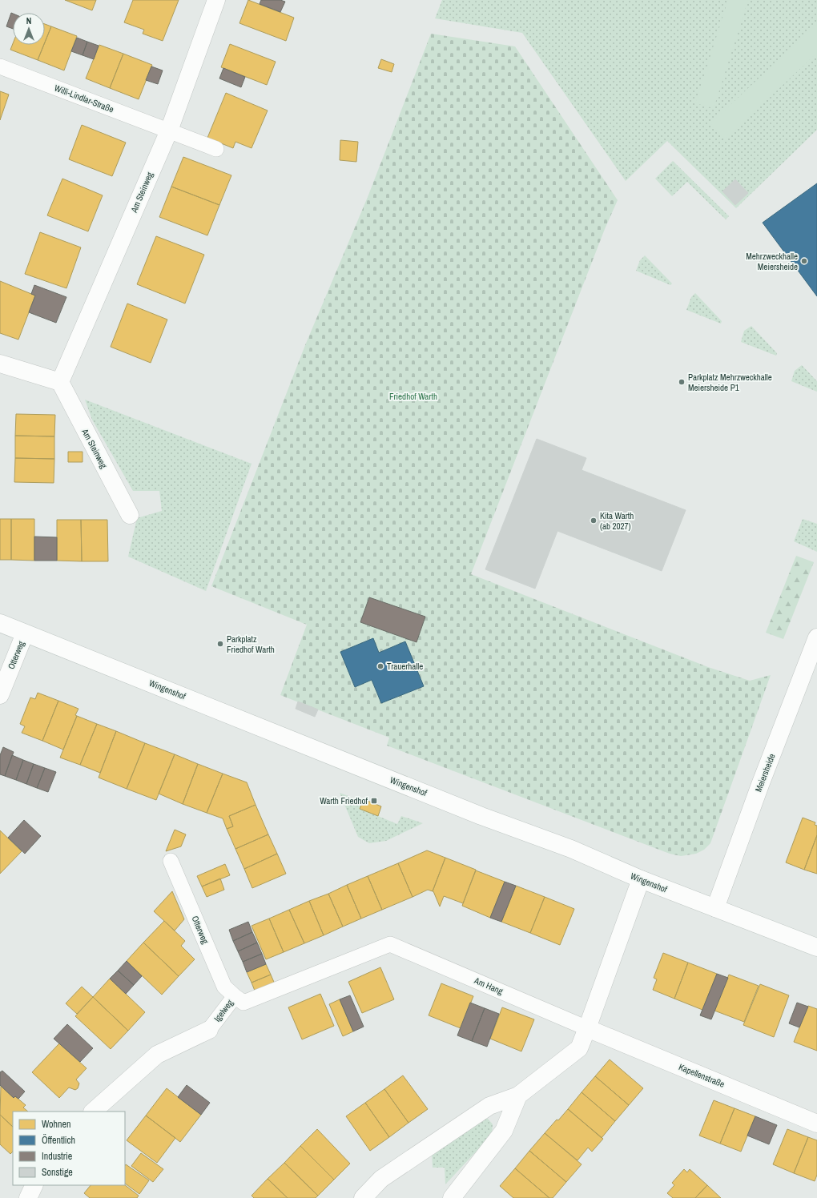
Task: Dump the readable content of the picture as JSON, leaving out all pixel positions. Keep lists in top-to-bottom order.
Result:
{
  "streets": {
    "street": [
      "Am Steinweg",
      "Otterweg",
      "Wingenshof",
      "Meiersheide",
      "Igelweg",
      "Kapellenstraße"
    ],
    "lane": ["Willi-Lindlar-Straße", "Am Hang"]
  },
  "crossings": [
    ["Willi-Lindlar-Straße", "Am Steinweg"],
    ["Otterweg", "Wingenshof"],
    ["Otterweg", "Igelweg"],
    ["Wingenshof", "Meiersheide"],
    ["Am Hang", "Igelweg"],
    ["Am Hang", "Kapellenstraße"]
  ],
  "parks": ["Friedhof Warth"],
  "places": {
    "other": [
      "Mehrzweckhalle Meiersheide",
      "Parkplatz Mehrzweckhalle Meiersheide P1",
      "Kita Warth (ab 2027)",
      "Parkplatz Friedhof Warth",
      "Trauerhalle"
    ],
    "transit": ["Warth Friedhof"]
  },
  "legend": [
    "Wohnen",
    "Öffentlich",
    "Industrie",
    "Sonstige"
  ],
  "north": "top"
}
